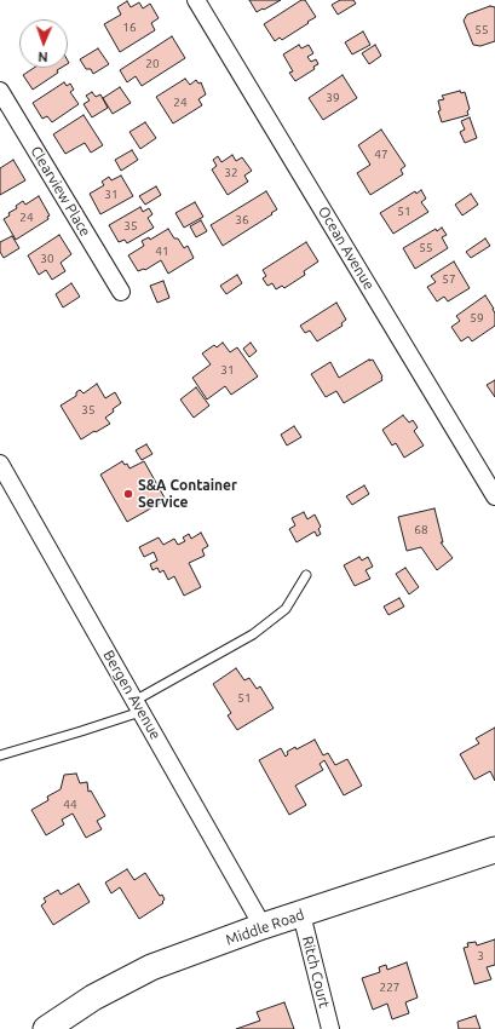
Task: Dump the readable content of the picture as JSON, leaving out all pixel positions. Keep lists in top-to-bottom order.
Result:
{
  "streets": {
    "main road": ["Middle Road"],
    "street": [
      "Clearview Place",
      "Ocean Avenue",
      "Bergen Avenue",
      "Ritch Court"
    ]
  },
  "crossings": [
    ["Bergen Avenue", "Middle Road"],
    ["Middle Road", "Ritch Court"]
  ],
  "places": ["S&A Container Service"],
  "house_numbers": [
    "16",
    "55",
    "20",
    "39",
    "24",
    "47",
    "32",
    "31",
    "51",
    "24",
    "36",
    "35",
    "55",
    "41",
    "30",
    "57",
    "59",
    "31",
    "35",
    "68",
    "51",
    "44",
    "3",
    "227"
  ],
  "north": "bottom"
}
